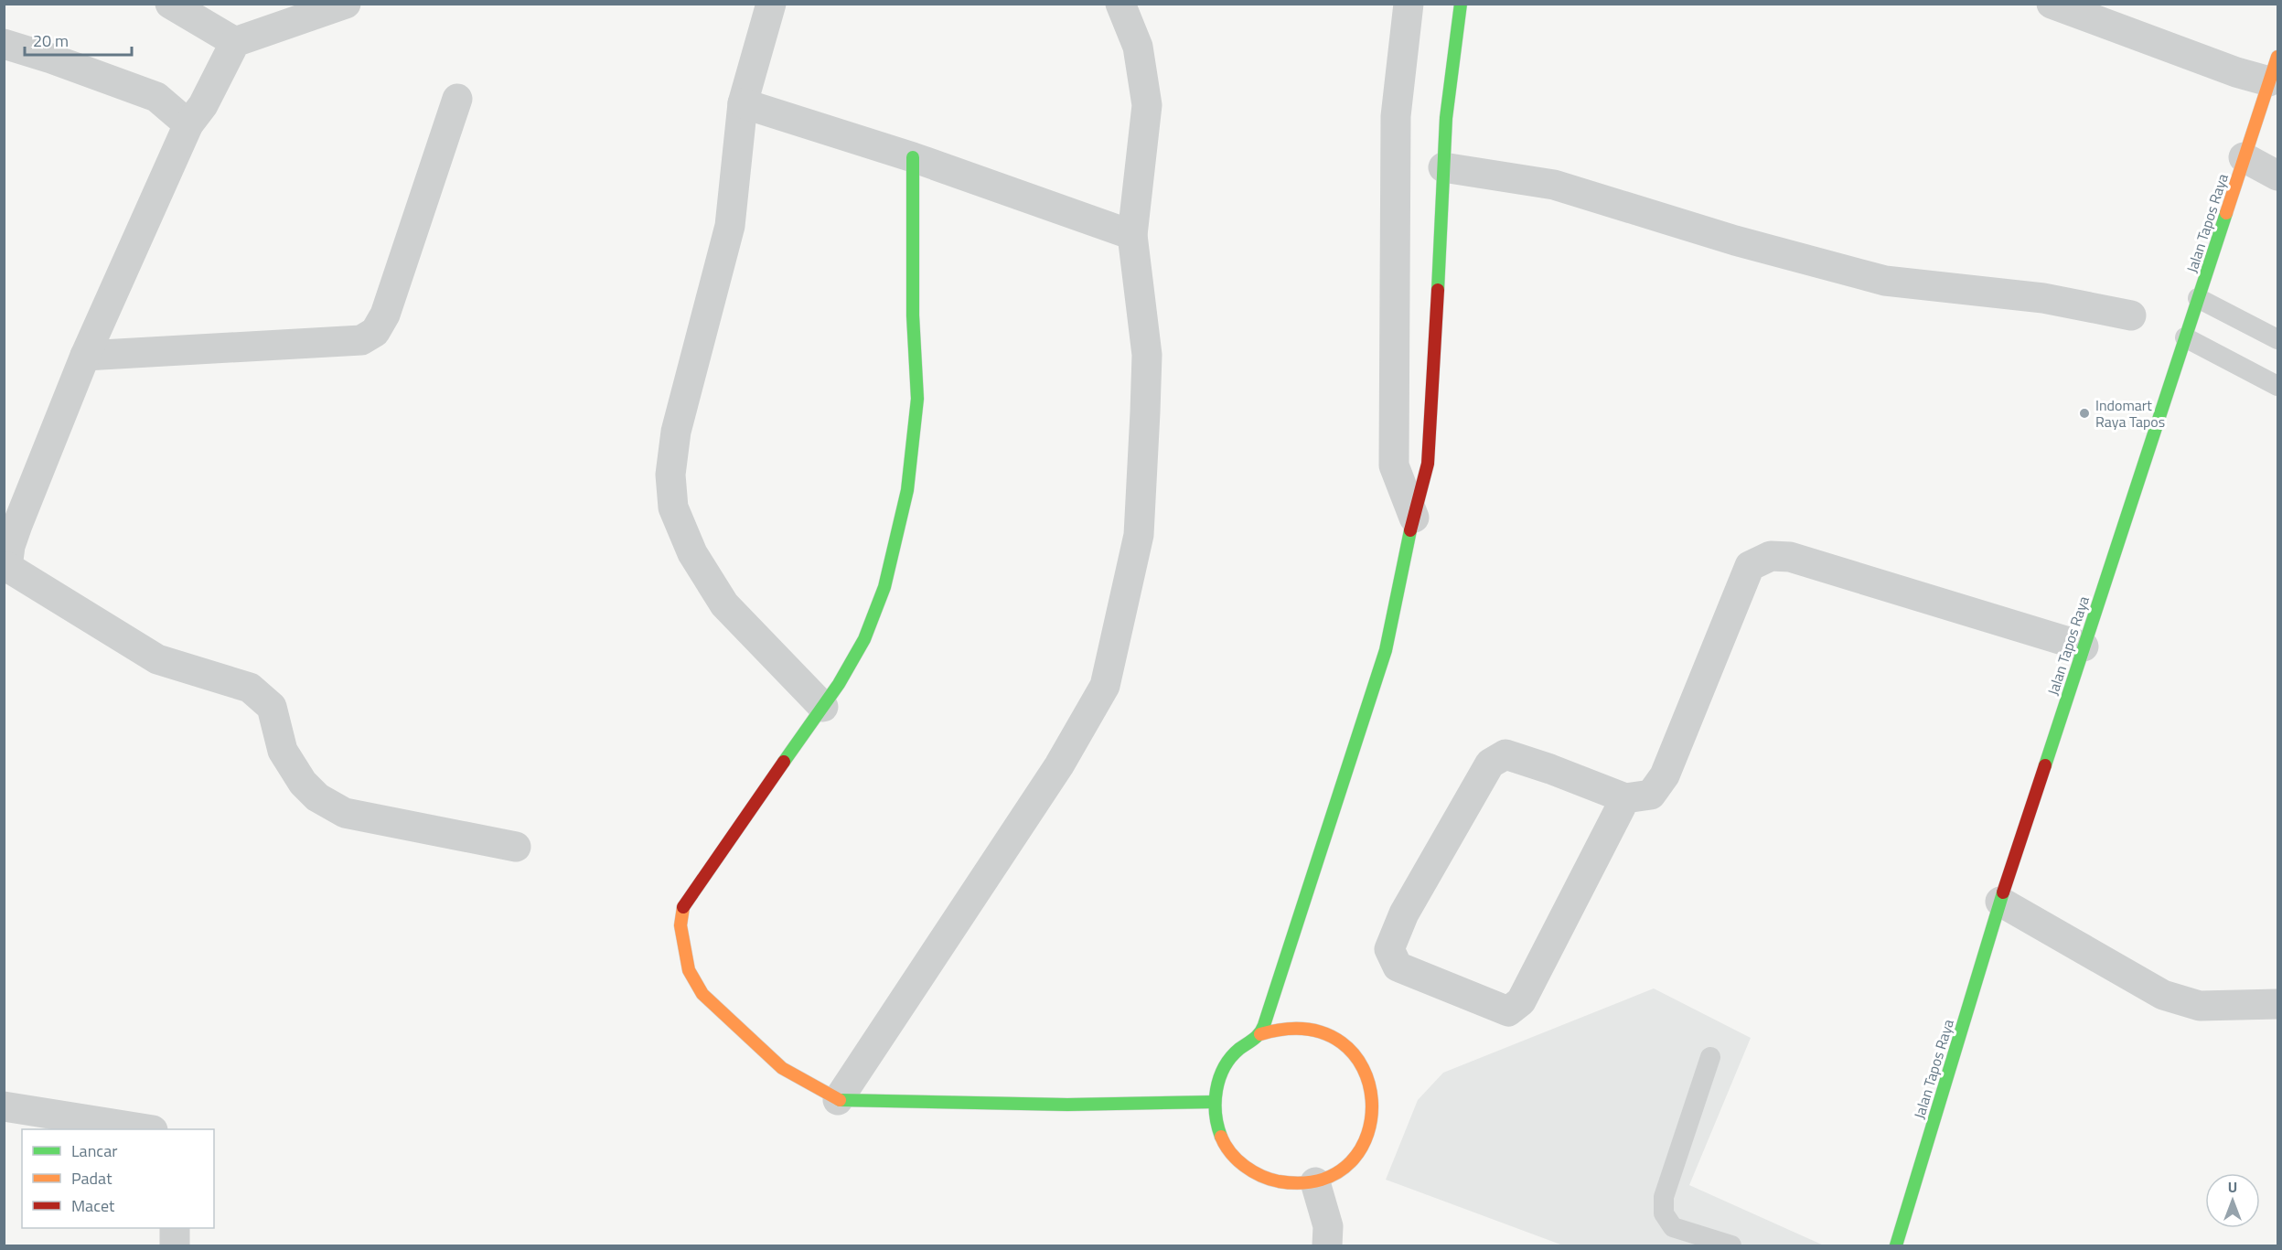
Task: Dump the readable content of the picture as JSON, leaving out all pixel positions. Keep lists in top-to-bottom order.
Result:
{
  "streets": {
    "street": ["Jalan Tapos Raya"]
  },
  "places": ["Indomart Raya Tapos"],
  "legend": ["Lancar", "Padat", "Macet"],
  "scale_bar": "20 m",
  "north": "top"
}
